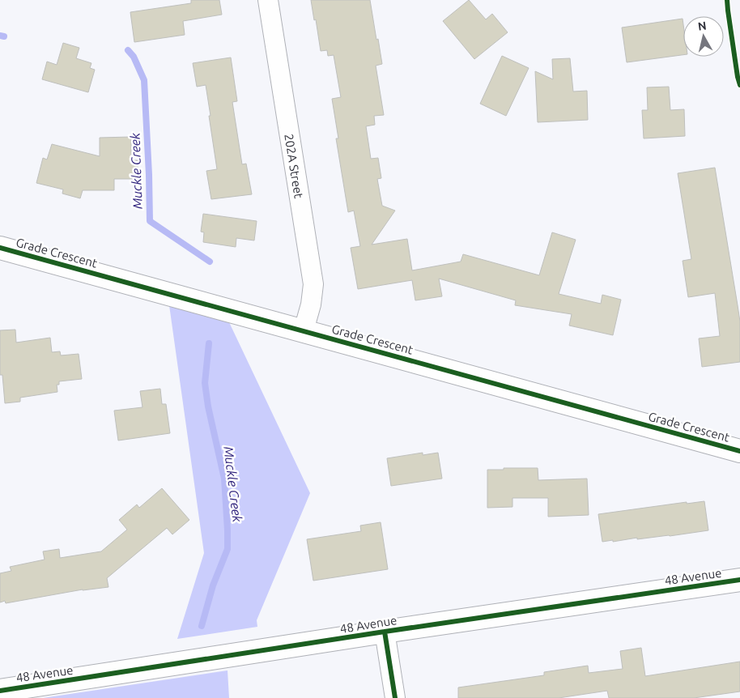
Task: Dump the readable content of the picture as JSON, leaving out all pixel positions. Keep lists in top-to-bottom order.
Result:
{
  "streets": {
    "street": ["202A Street", "Grade Crescent", "48 Avenue"]
  },
  "crossings": [
    ["202A Street", "Grade Crescent"]
  ],
  "water": ["Muckle Creek"],
  "north": "top"
}
